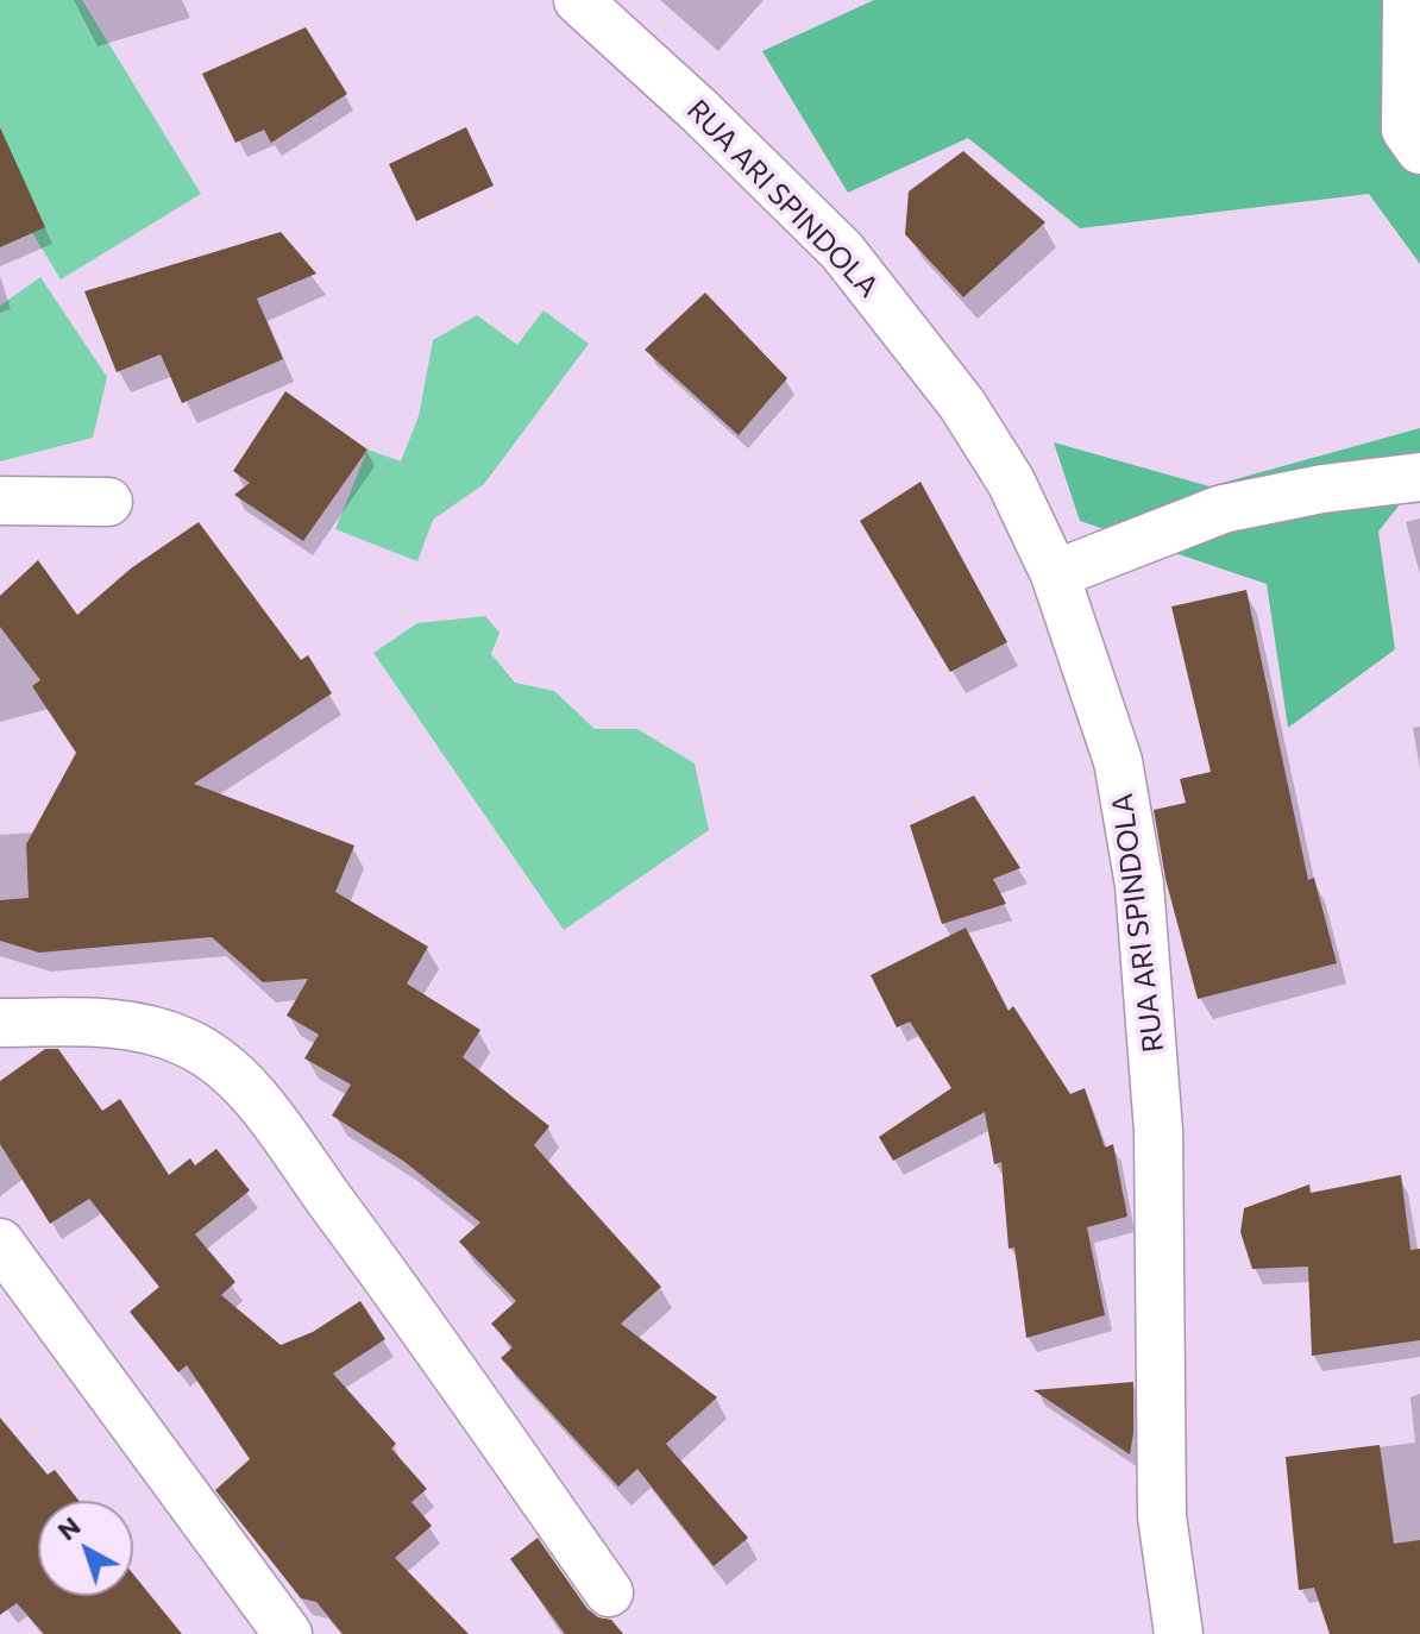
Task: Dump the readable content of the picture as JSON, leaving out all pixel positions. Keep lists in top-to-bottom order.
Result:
{
  "streets": {
    "street": ["RUA ARI SPINDOLA"]
  },
  "north": "top left"
}
